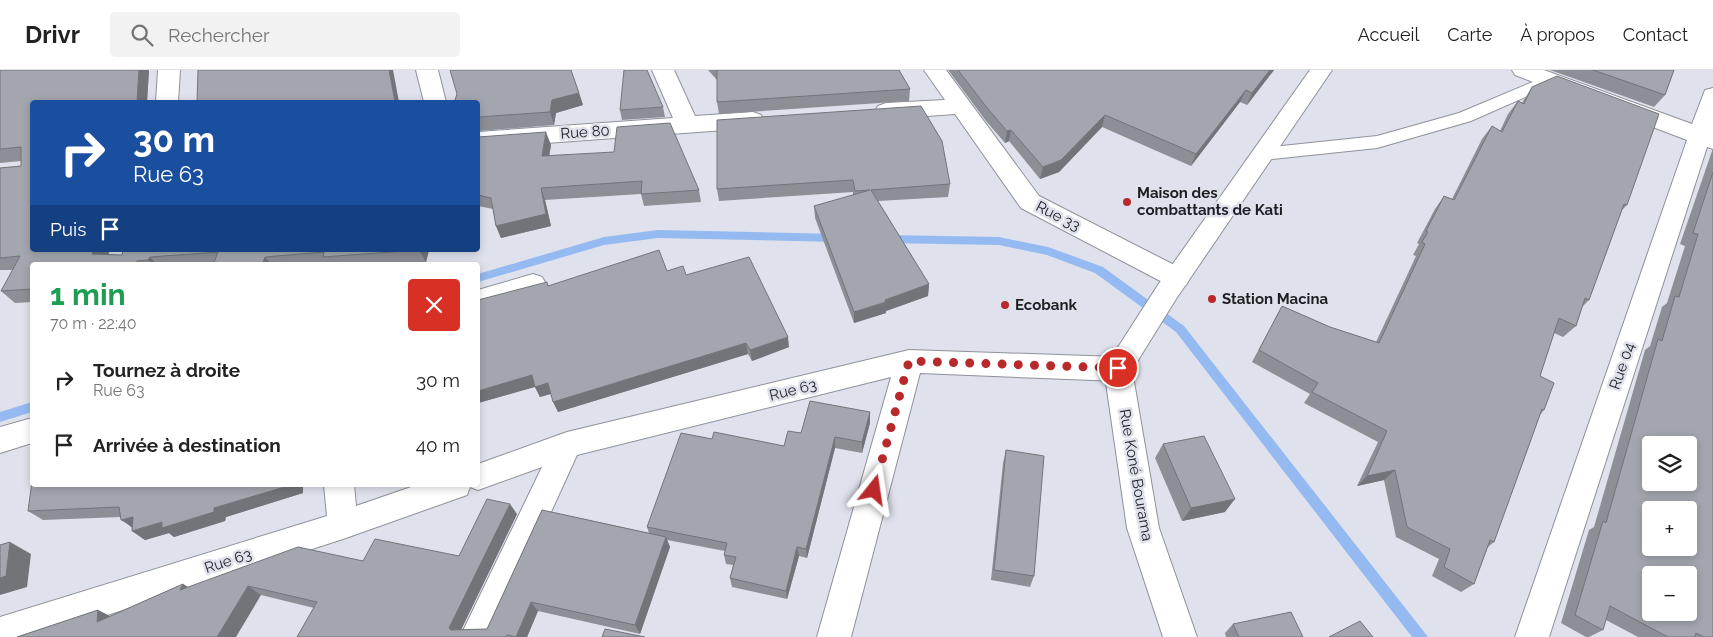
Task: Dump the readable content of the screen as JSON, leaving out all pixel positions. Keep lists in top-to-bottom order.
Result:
{
  "streets": {
    "main road": [
      "Rue 80",
      "Rue 33",
      "Rue 04",
      "Rue 63",
      "Rue Koné Bourama"
    ]
  },
  "crossings": [
    ["Rue 63", "Rue Koné Bourama"]
  ],
  "places": ["Maison des combattants de Kati", "Station Macina", "Ecobank"],
  "page": {
    "header": "Drivr",
    "search": "Rechercher",
    "nav": [
      "Accueil",
      "Carte",
      "À propos",
      "Contact"
    ],
    "turn": ["30 m", "Rue 63"],
    "then": "Puis",
    "heading": ["1 min", "70 m · 22:40"],
    "list": [
      {
        "name": "Tournez à droite",
        "note": "Rue 63",
        "value": "30 m"
      },
      {
        "name": "Arrivée à destination",
        "value": "40 m"
      }
    ],
    "map_buttons": ["+", "−"]
  }
}
